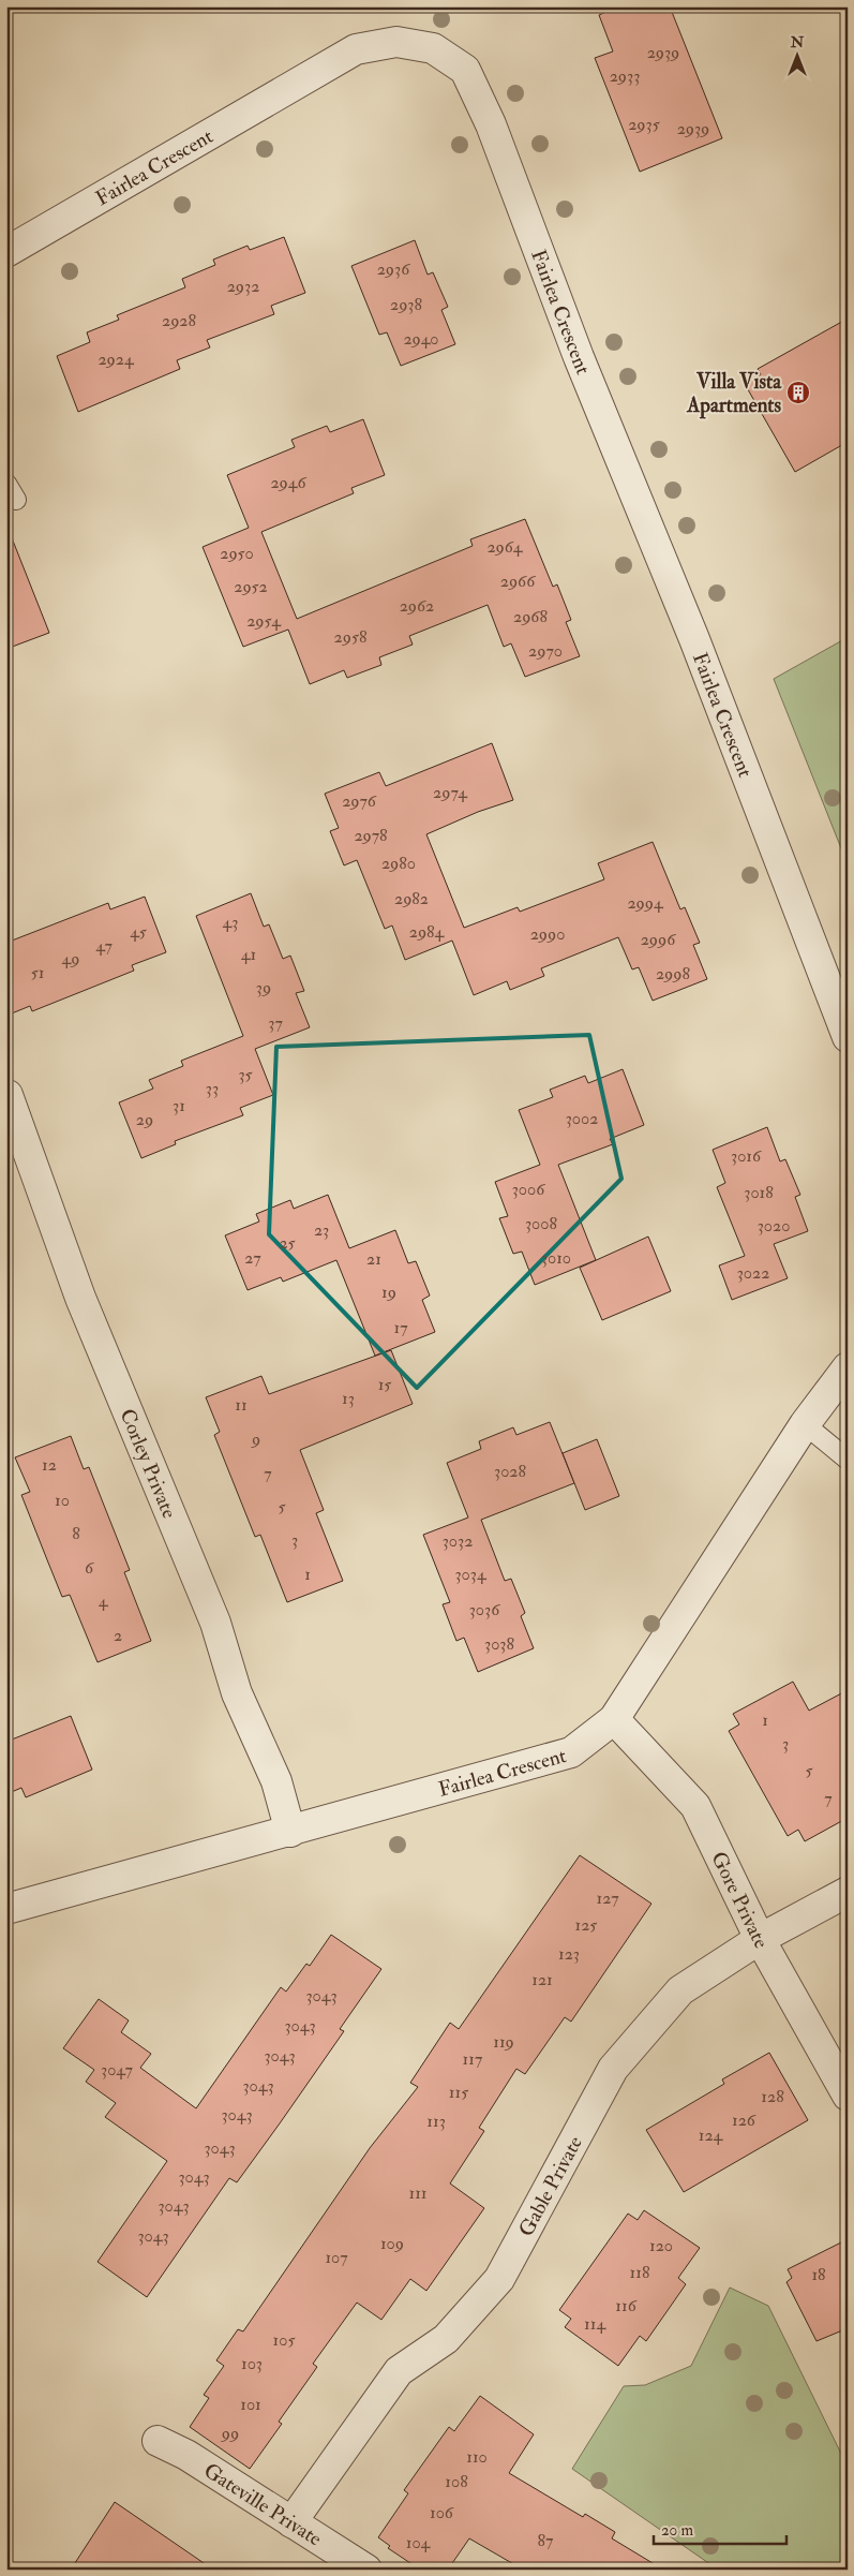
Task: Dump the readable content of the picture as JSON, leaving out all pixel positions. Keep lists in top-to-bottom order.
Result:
{
  "streets": {
    "street": [
      "Fairlea Crescent",
      "Corley Private",
      "Gore Private",
      "Gable Private",
      "Gateville Private"
    ]
  },
  "crossings": [
    ["Fairlea Crescent", "Corley Private"],
    ["Fairlea Crescent", "Gore Private"],
    ["Gore Private", "Gable Private"],
    ["Gable Private", "Gateville Private"]
  ],
  "places": {
    "building": ["Villa Vista Apartments"]
  },
  "house_numbers": [
    "2939",
    "2933",
    "2935",
    "2939",
    "2936",
    "2932",
    "2938",
    "2928",
    "2940",
    "2924",
    "2946",
    "2964",
    "2950",
    "2966",
    "2952",
    "2962",
    "2968",
    "2954",
    "2958",
    "2970",
    "2974",
    "2976",
    "2978",
    "2980",
    "2982",
    "2994",
    "43",
    "45",
    "2984",
    "2990",
    "2996",
    "47",
    "41",
    "49",
    "51",
    "2998",
    "39",
    "37",
    "35",
    "33",
    "31",
    "3002",
    "29",
    "3016",
    "3006",
    "3018",
    "3008",
    "3020",
    "23",
    "25",
    "27",
    "3010",
    "21",
    "3022",
    "19",
    "17",
    "15",
    "13",
    "11",
    "9",
    "12",
    "3028",
    "7",
    "10",
    "5",
    "8",
    "3",
    "3032",
    "6",
    "1",
    "3034",
    "4",
    "3036",
    "2",
    "3038",
    "1",
    "3",
    "5",
    "7",
    "127",
    "125",
    "123",
    "121",
    "3043",
    "3043",
    "119",
    "3043",
    "117",
    "3047",
    "3043",
    "115",
    "128",
    "3043",
    "126",
    "113",
    "124",
    "3043",
    "3043",
    "111",
    "3043",
    "3043",
    "109",
    "120",
    "107",
    "118",
    "18",
    "116",
    "114",
    "105",
    "103",
    "101",
    "99",
    "110",
    "108",
    "106",
    "87",
    "104"
  ],
  "scale_bar": "20 m",
  "north": "top"
}
